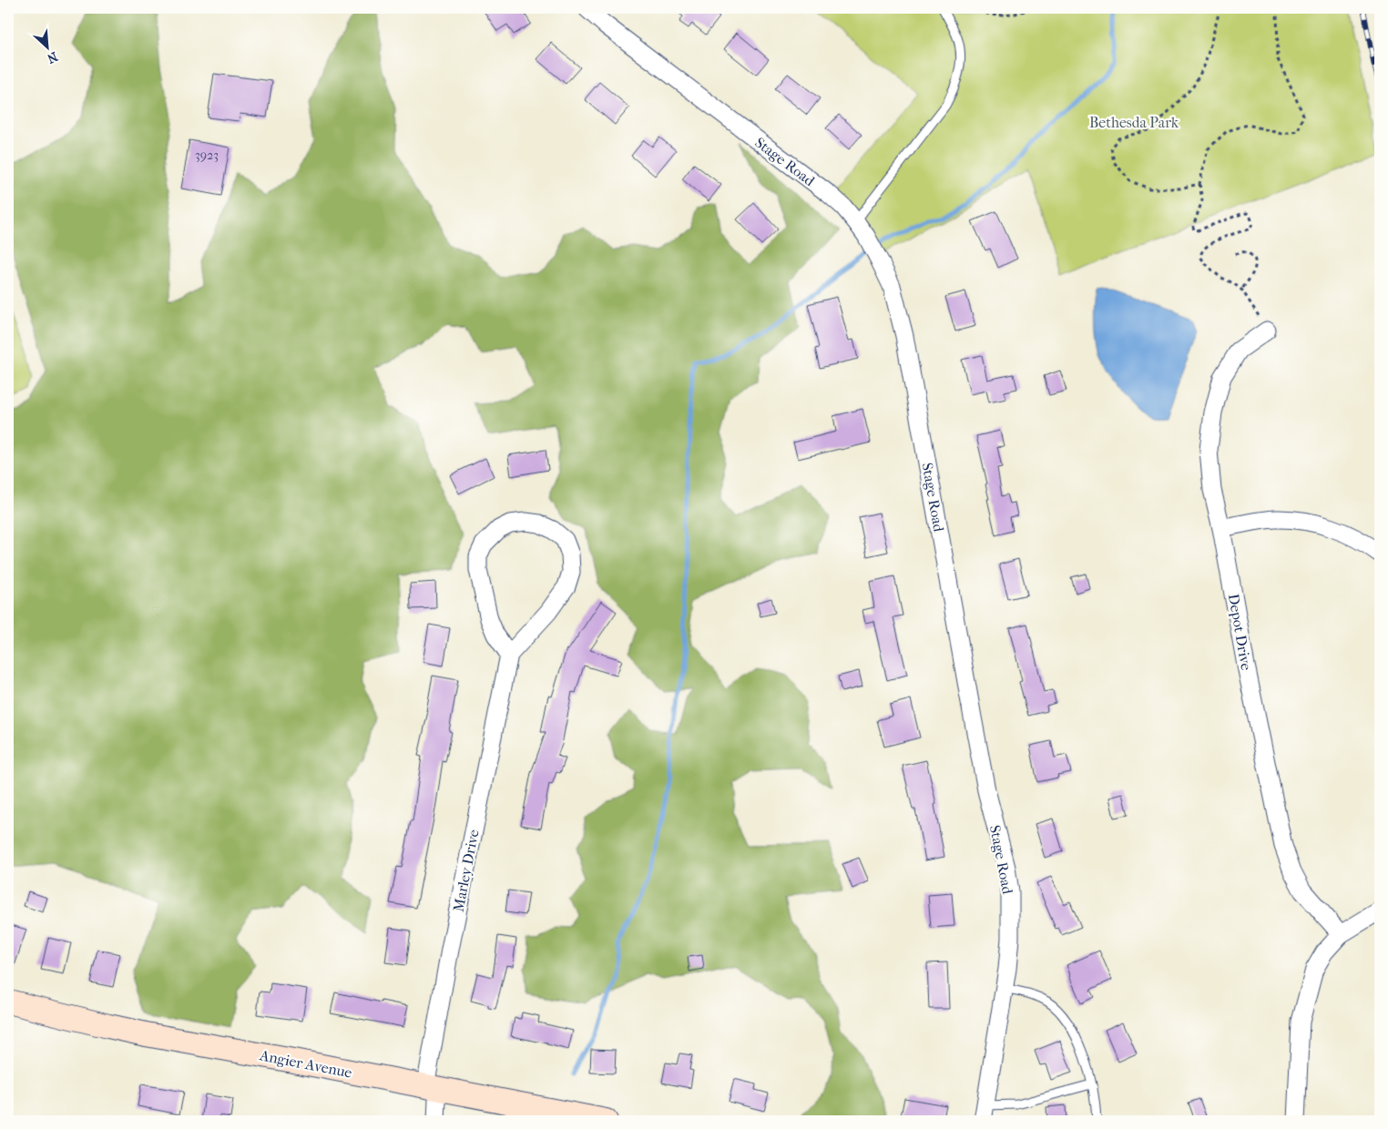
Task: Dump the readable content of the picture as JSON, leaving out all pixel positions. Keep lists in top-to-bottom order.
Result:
{
  "streets": {
    "main road": ["Angier Avenue"],
    "street": ["Stage Road", "Depot Drive", "Marley Drive"]
  },
  "crossings": [
    ["Marley Drive", "Angier Avenue"]
  ],
  "parks": ["Bethesda Park"],
  "house_numbers": ["3923"],
  "north": "bottom right"
}
